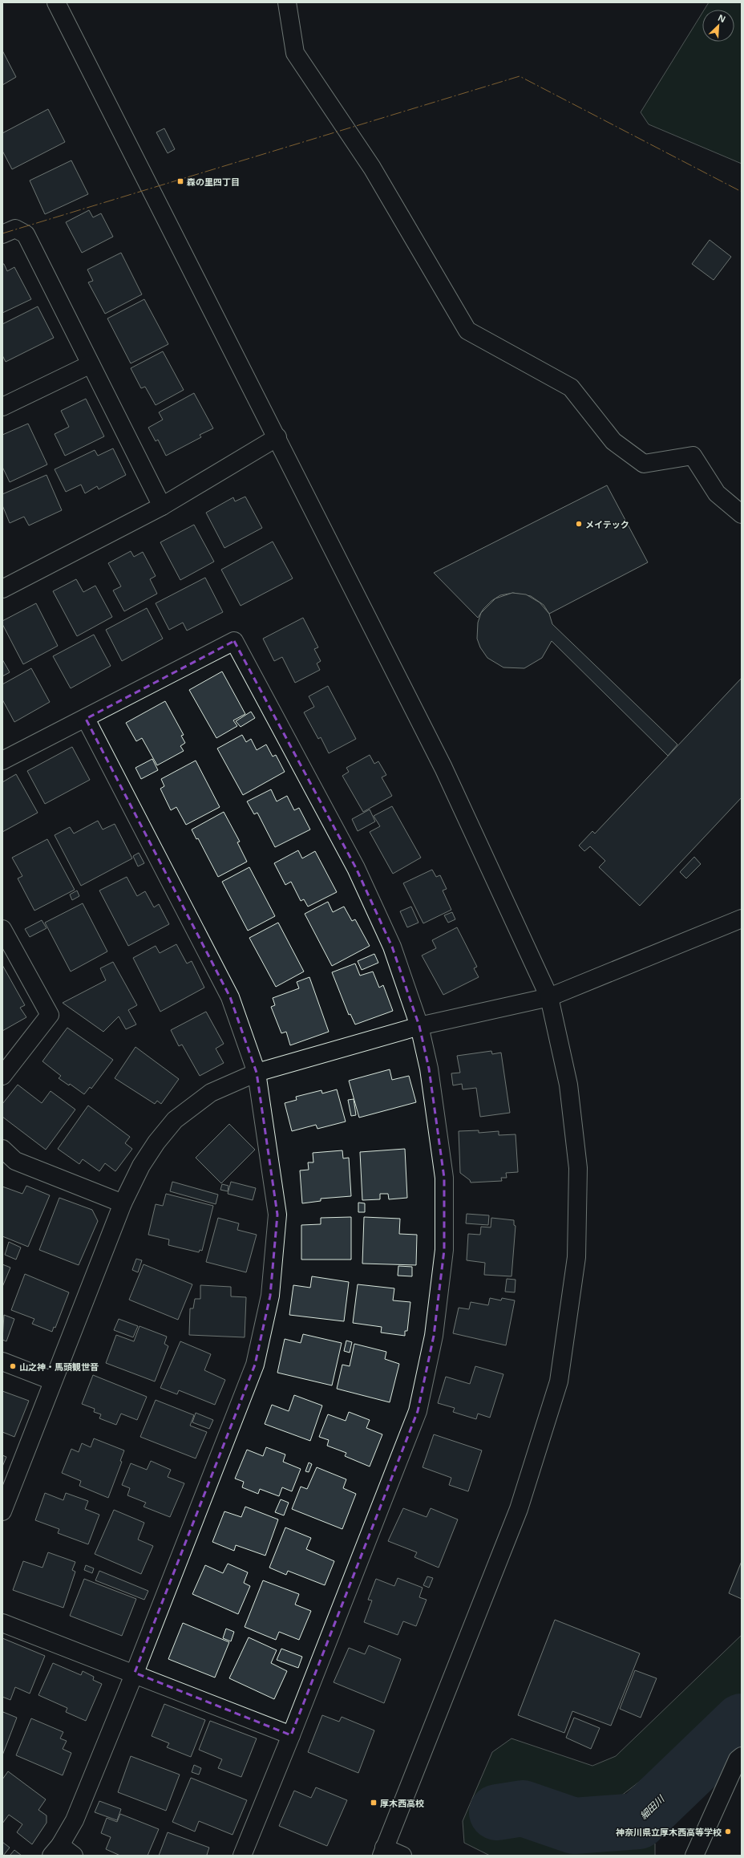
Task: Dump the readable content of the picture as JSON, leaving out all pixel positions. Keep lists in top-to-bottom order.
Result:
{
  "water": ["細田川"],
  "places": {
    "transit": ["森の里四丁目", "厚木西高校"],
    "other": ["メイテック", "山之神・馬頭観世音", "神奈川県立厚木西高等学校"]
  },
  "north": "top right"
}
